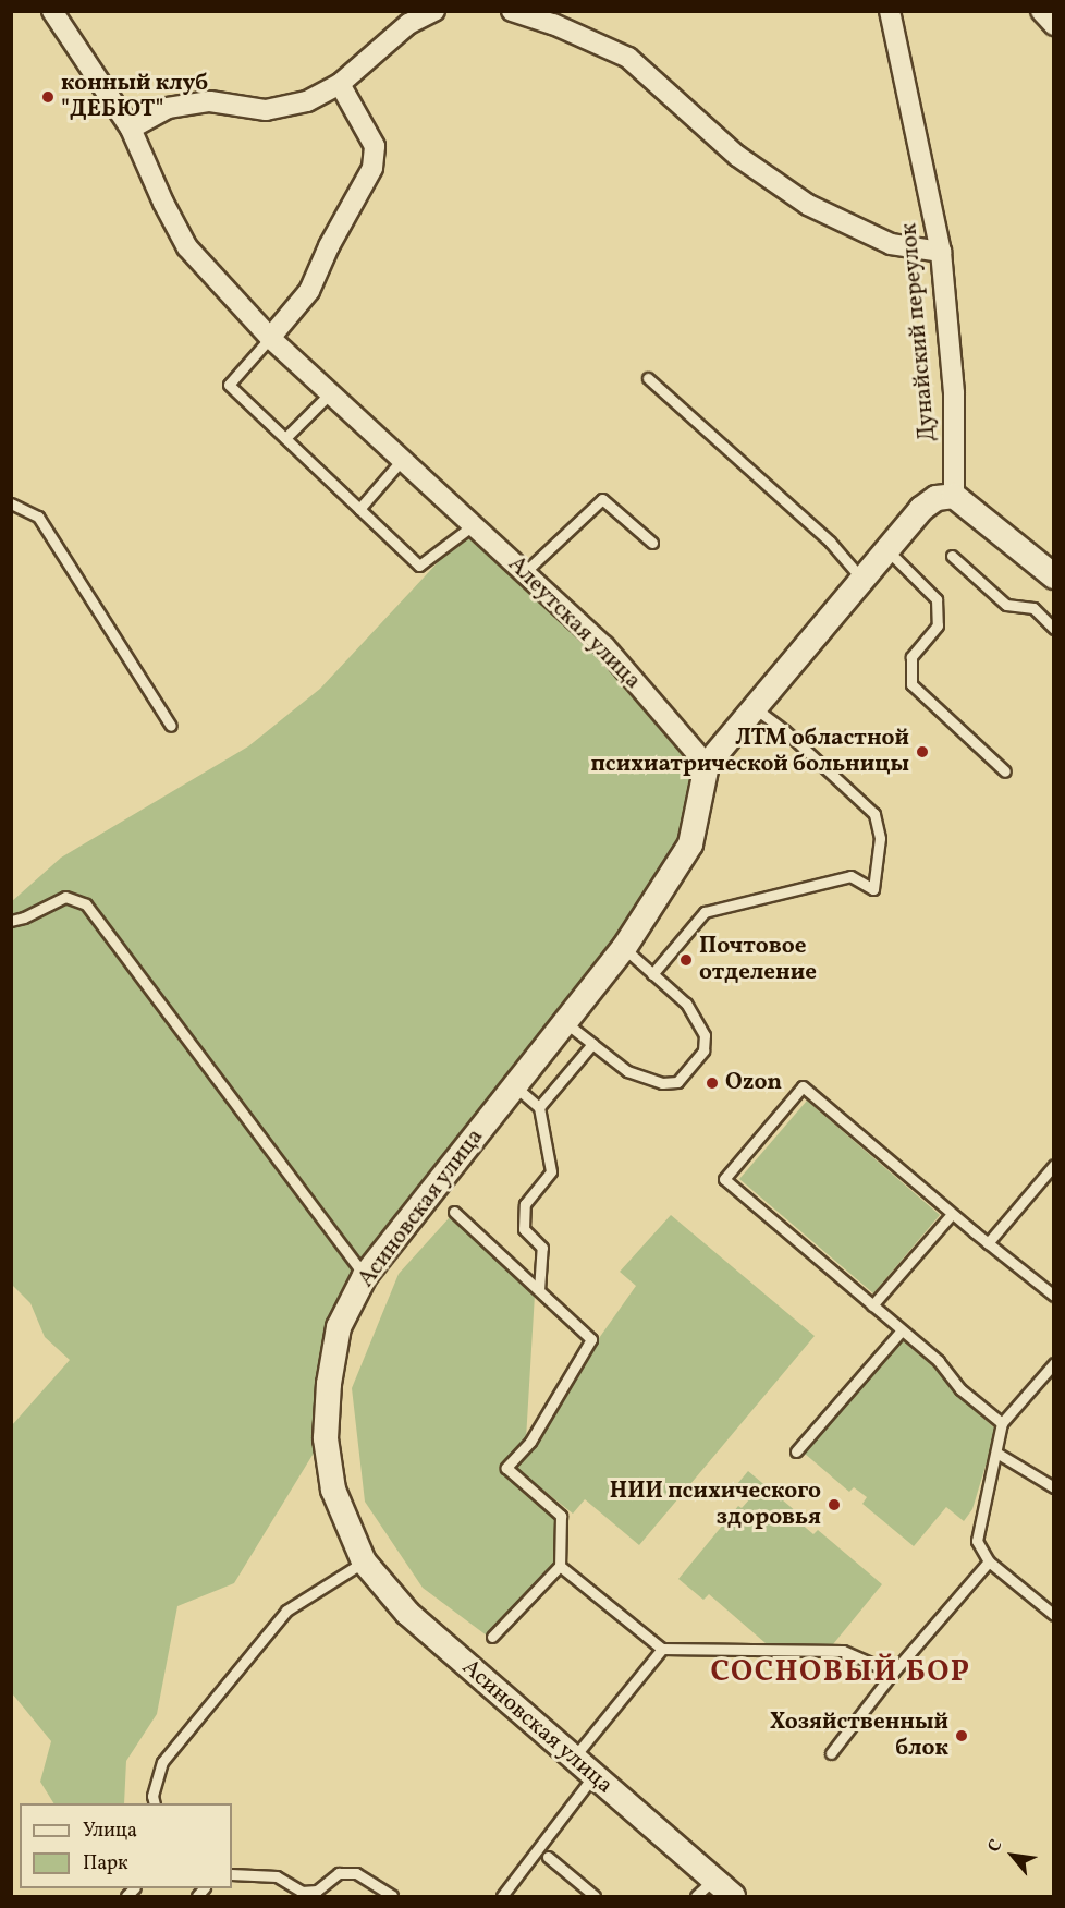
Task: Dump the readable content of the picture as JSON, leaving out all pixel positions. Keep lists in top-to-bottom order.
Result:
{
  "streets": {
    "street": ["Дунайский переулок", "Алеутская улица", "Асиновская улица"]
  },
  "crossings": [
    ["Алеутская улица", "Асиновская улица"]
  ],
  "districts": ["СОСНОВЫЙ БОР"],
  "places": [
    "конный клуб \"ДЕБЮТ\"",
    "ЛТМ областной психиатрической больницы",
    "Почтовое отделение",
    "Ozon",
    "НИИ психического здоровья",
    "Хозяйственный блок"
  ],
  "legend": ["Улица", "Парк"],
  "north": "top left"
}
